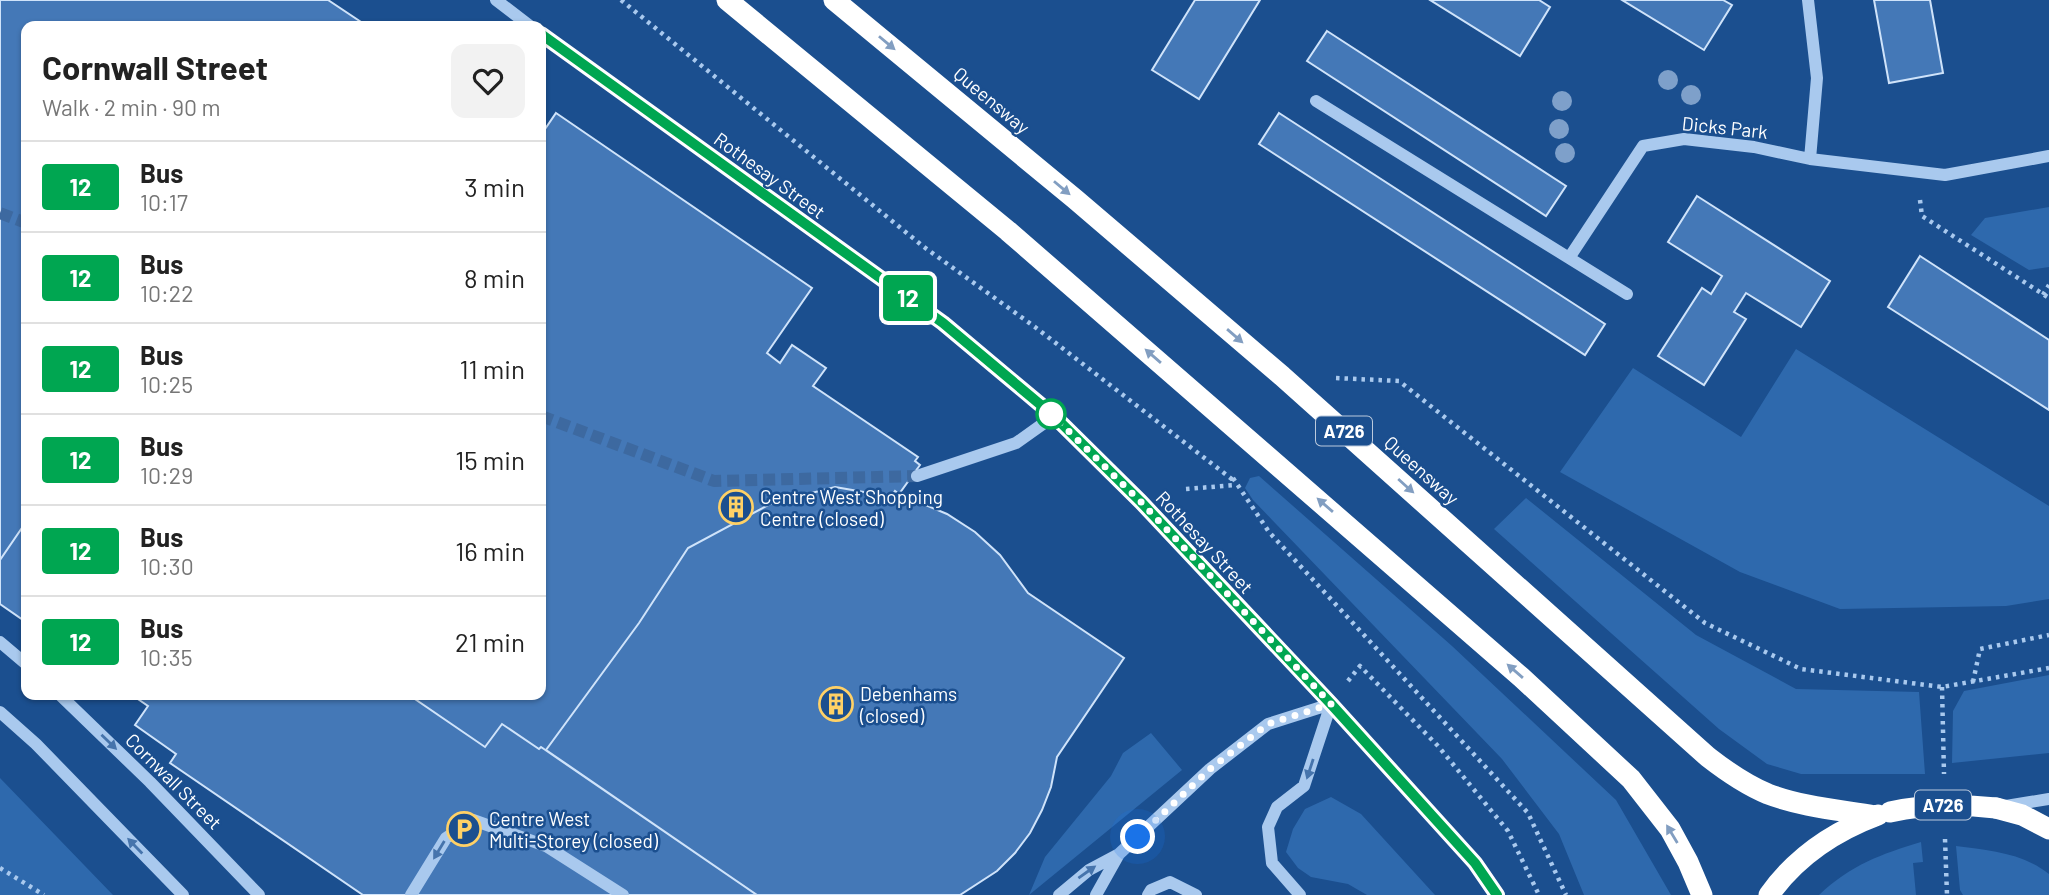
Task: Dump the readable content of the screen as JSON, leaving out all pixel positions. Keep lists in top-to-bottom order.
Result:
{
  "streets": {
    "highway": ["Queensway", "A726"],
    "street": ["Dicks Park", "Rothesay Street", "Cornwall Street"]
  },
  "crossings": [
    ["Queensway", "A726"]
  ],
  "places": {
    "building": ["Centre West Shopping Centre (closed)", "Debenhams (closed)"],
    "parking": ["Centre West Multi-Storey (closed)"]
  },
  "lines": ["bus line 12"],
  "page": {
    "on_map": "12",
    "heading": ["Cornwall Street", "Walk · 2 min · 90 m"],
    "list": [
      {
        "mark": "12",
        "name": "Bus",
        "note": "10:17",
        "value": "3 min"
      },
      {
        "mark": "12",
        "name": "Bus",
        "note": "10:22",
        "value": "8 min"
      },
      {
        "mark": "12",
        "name": "Bus",
        "note": "10:25",
        "value": "11 min"
      },
      {
        "mark": "12",
        "name": "Bus",
        "note": "10:29",
        "value": "15 min"
      },
      {
        "mark": "12",
        "name": "Bus",
        "note": "10:30",
        "value": "16 min"
      },
      {
        "mark": "12",
        "name": "Bus",
        "note": "10:35",
        "value": "21 min"
      }
    ]
  }
}
